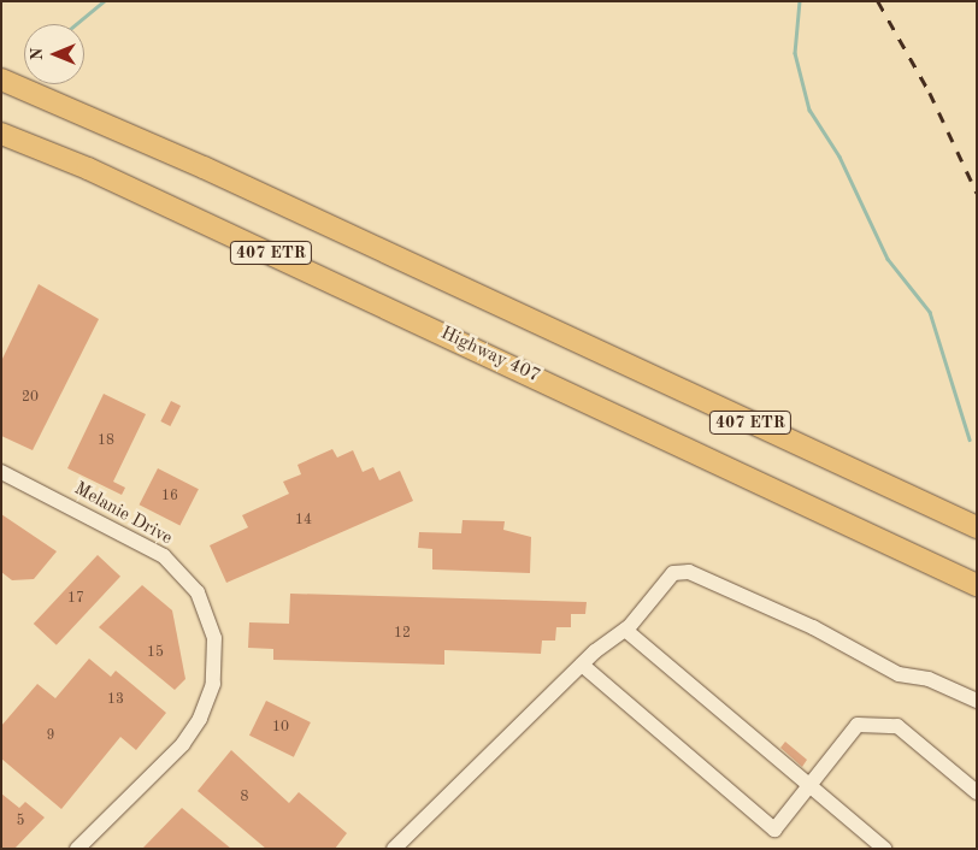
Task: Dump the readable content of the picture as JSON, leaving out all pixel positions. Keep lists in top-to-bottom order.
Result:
{
  "streets": {
    "highway": ["407 ETR", "Highway 407"],
    "street": ["Melanie Drive"]
  },
  "house_numbers": [
    "20",
    "18",
    "16",
    "14",
    "17",
    "12",
    "15",
    "13",
    "10",
    "9",
    "8",
    "5"
  ],
  "north": "left"
}
